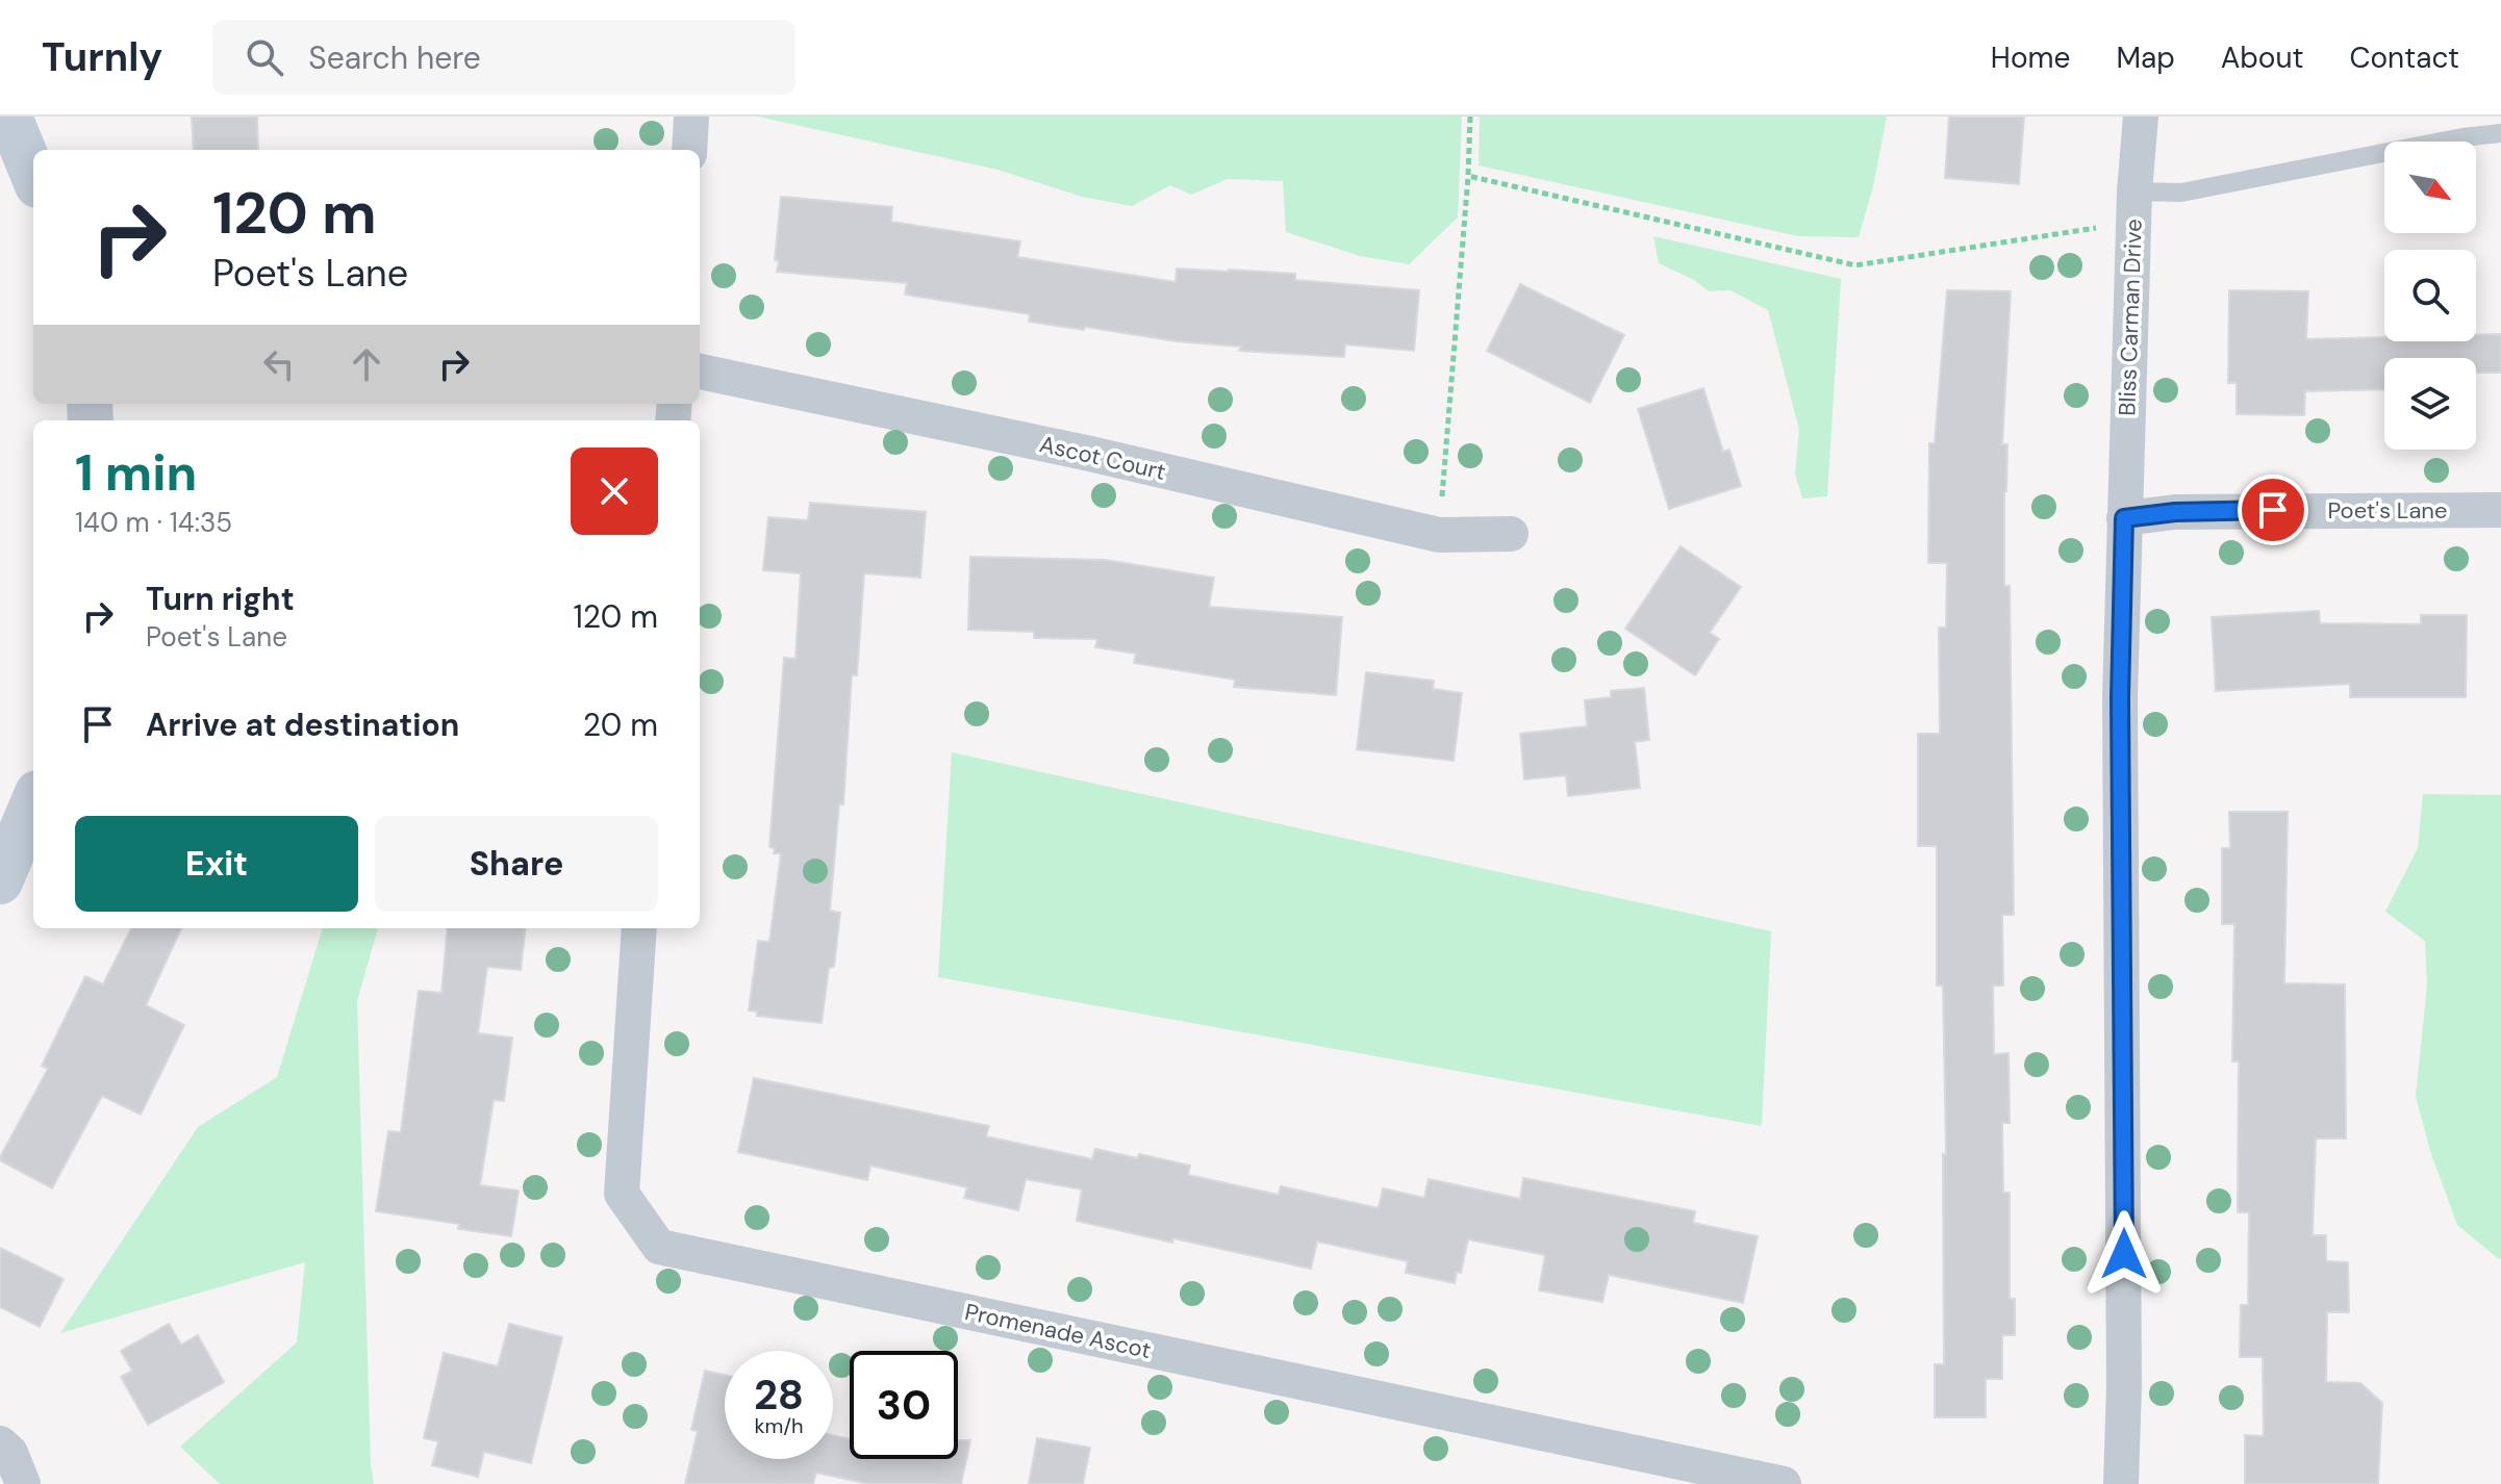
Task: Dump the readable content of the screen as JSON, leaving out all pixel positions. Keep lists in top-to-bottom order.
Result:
{
  "streets": {
    "street": [
      "Bliss Carman Drive",
      "Ascot Court",
      "Poet's Lane",
      "Promenade Ascot"
    ]
  },
  "crossings": [
    ["Bliss Carman Drive", "Poet's Lane"]
  ],
  "north": "bottom right",
  "page": {
    "header": "Turnly",
    "search": "Search here",
    "nav": [
      "Home",
      "Map",
      "About",
      "Contact"
    ],
    "turn": ["120 m", "Poet's Lane"],
    "heading": ["1 min", "140 m · 14:35"],
    "list": [
      {
        "name": "Turn right",
        "note": "Poet's Lane",
        "value": "120 m"
      },
      {
        "name": "Arrive at destination",
        "value": "20 m"
      }
    ],
    "buttons": ["Exit", "Share"],
    "speed": "28 km/h",
    "limit": "30"
  }
}
